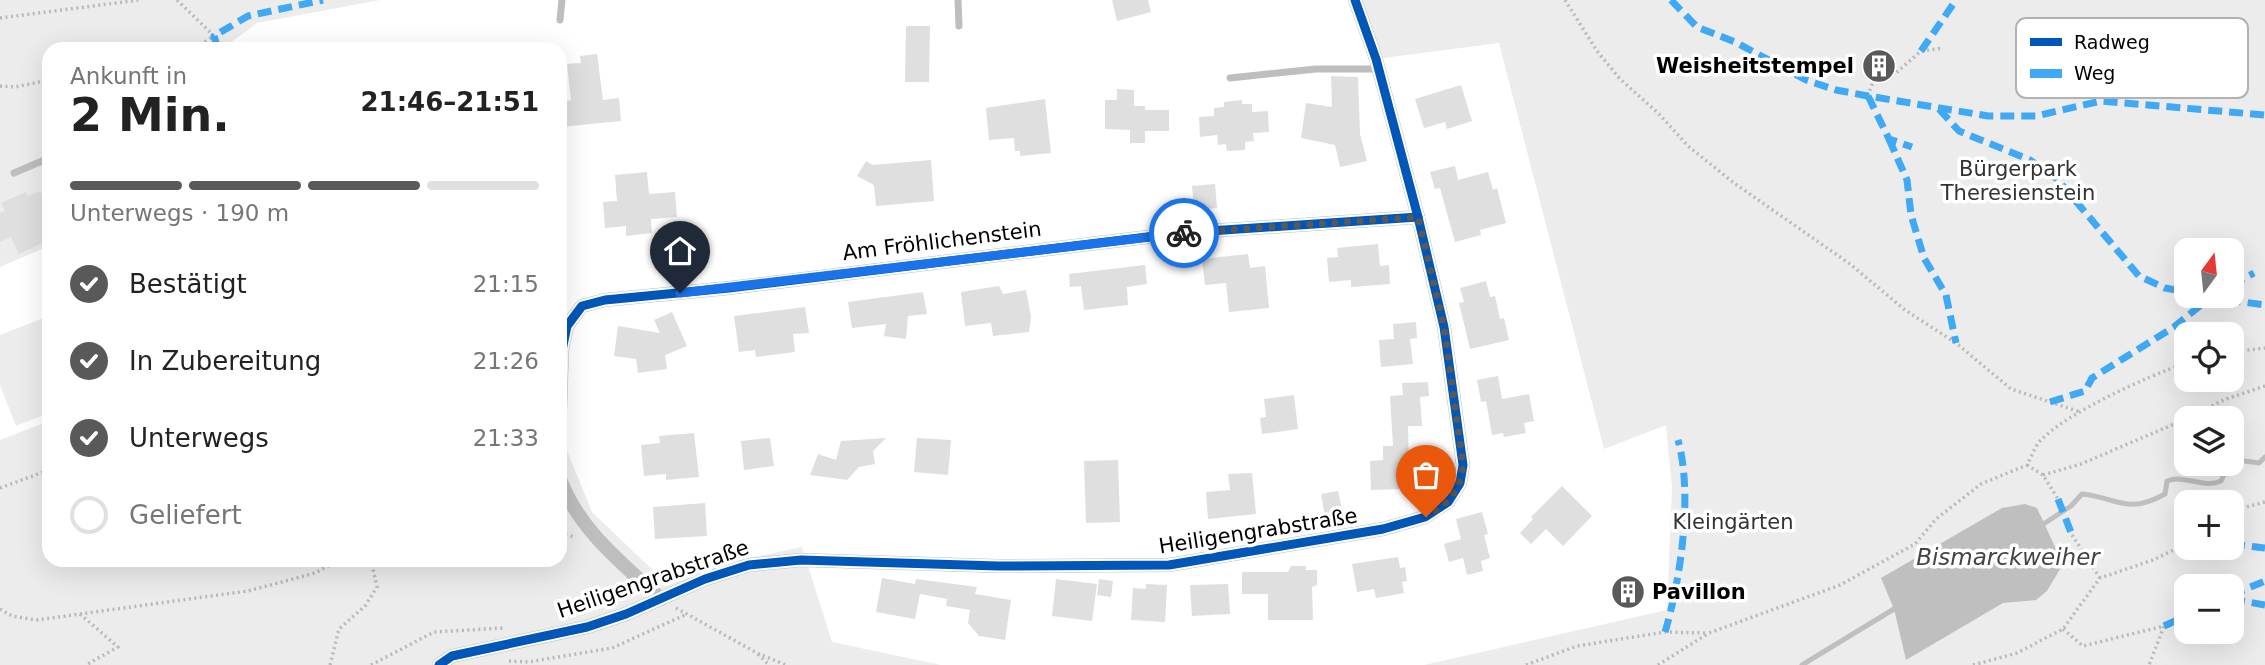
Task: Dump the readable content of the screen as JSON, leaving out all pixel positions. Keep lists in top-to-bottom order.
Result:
{
  "streets": {
    "street": ["Am Fröhlichenstein", "Heiligengrabstraße"]
  },
  "crossings": [
    ["Am Fröhlichenstein", "Heiligengrabstraße"]
  ],
  "water": ["Bismarckweiher"],
  "parks": ["Bürgerpark Theresienstein", "Kleingärten"],
  "places": {
    "building": ["Weisheitstempel", "Pavillon"]
  },
  "legend": ["Radweg", "Weg"],
  "north": "top",
  "page": {
    "heading": ["2 Min.", "Ankunft in", "21:46–21:51"],
    "bar": "Unterwegs · 190 m",
    "map_buttons": ["+", "−"],
    "list": [
      ["Bestätigt", "21:15"],
      ["In Zubereitung", "21:26"],
      ["Unterwegs", "21:33"],
      "Geliefert"
    ]
  }
}
